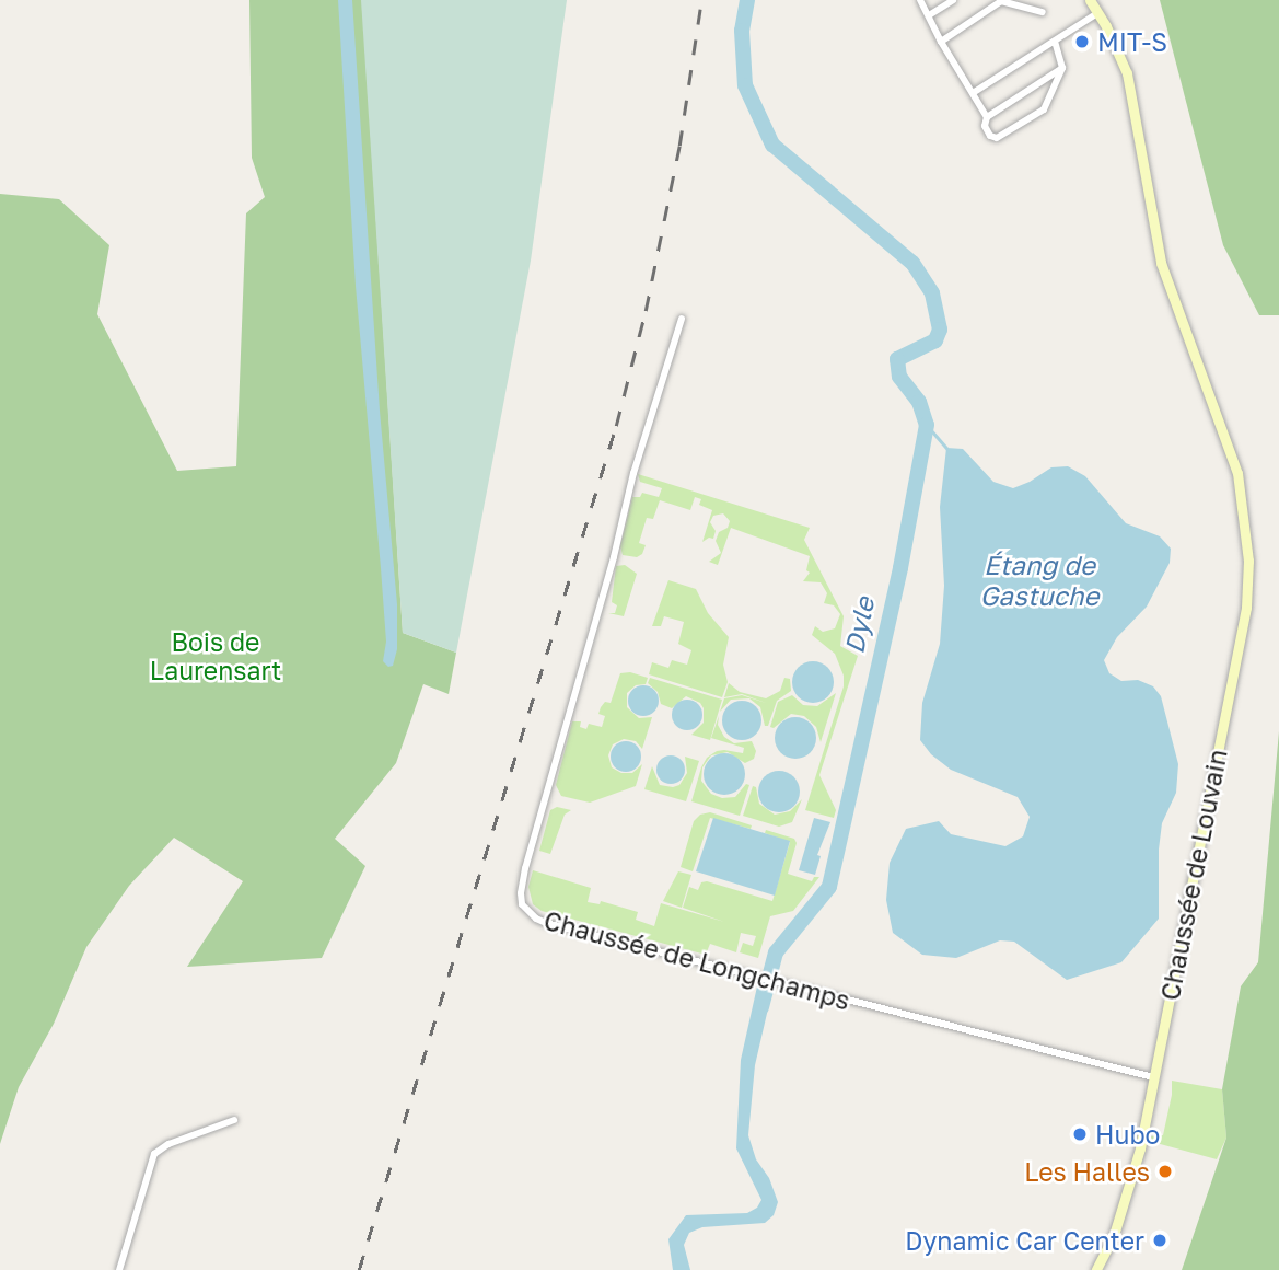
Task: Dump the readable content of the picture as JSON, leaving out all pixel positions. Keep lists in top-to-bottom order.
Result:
{
  "streets": {
    "main road": ["Chaussée de Louvain"],
    "street": ["Chaussée de Longchamps"]
  },
  "crossings": [
    ["Chaussée de Louvain", "Chaussée de Longchamps"]
  ],
  "water": ["Étang de Gastuche", "Dyle"],
  "parks": ["Bois de Laurensart"],
  "places": [
    "MIT-S",
    "Hubo",
    "Les Halles",
    "Dynamic Car Center"
  ]
}
